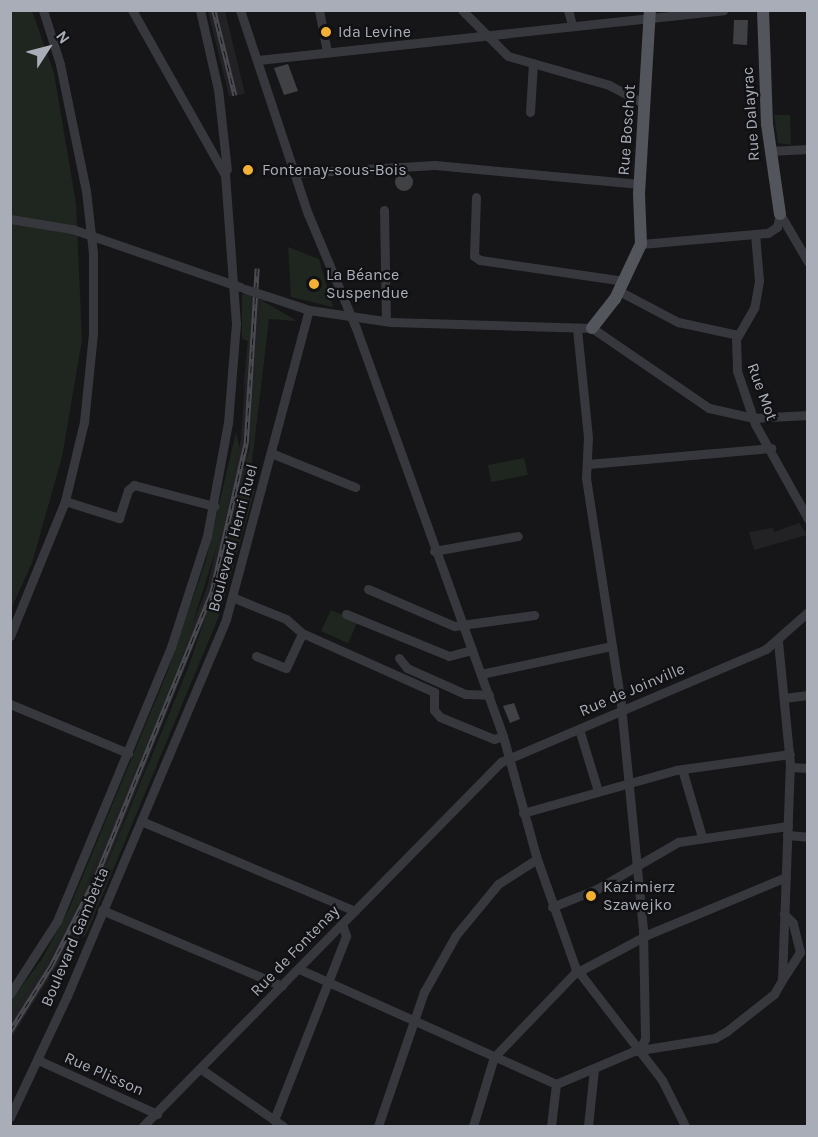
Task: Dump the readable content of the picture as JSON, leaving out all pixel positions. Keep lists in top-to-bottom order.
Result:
{
  "streets": {
    "main road": ["Rue Dalayrac", "Rue Boschot"],
    "street": [
      "Rue Mot",
      "Boulevard Henri Ruel",
      "Rue de Joinville",
      "Boulevard Gambetta",
      "Rue de Fontenay",
      "Rue Plisson"
    ]
  },
  "crossings": [
    ["Boulevard Henri Ruel", "Boulevard Gambetta"],
    ["Rue de Joinville", "Rue de Fontenay"],
    ["Boulevard Gambetta", "Rue Plisson"],
    ["Rue de Fontenay", "Rue Plisson"]
  ],
  "places": [
    "Ida Levine",
    "Fontenay-sous-Bois",
    "La Béance Suspendue",
    "Kazimierz Szawejko"
  ],
  "north": "top right"
}
